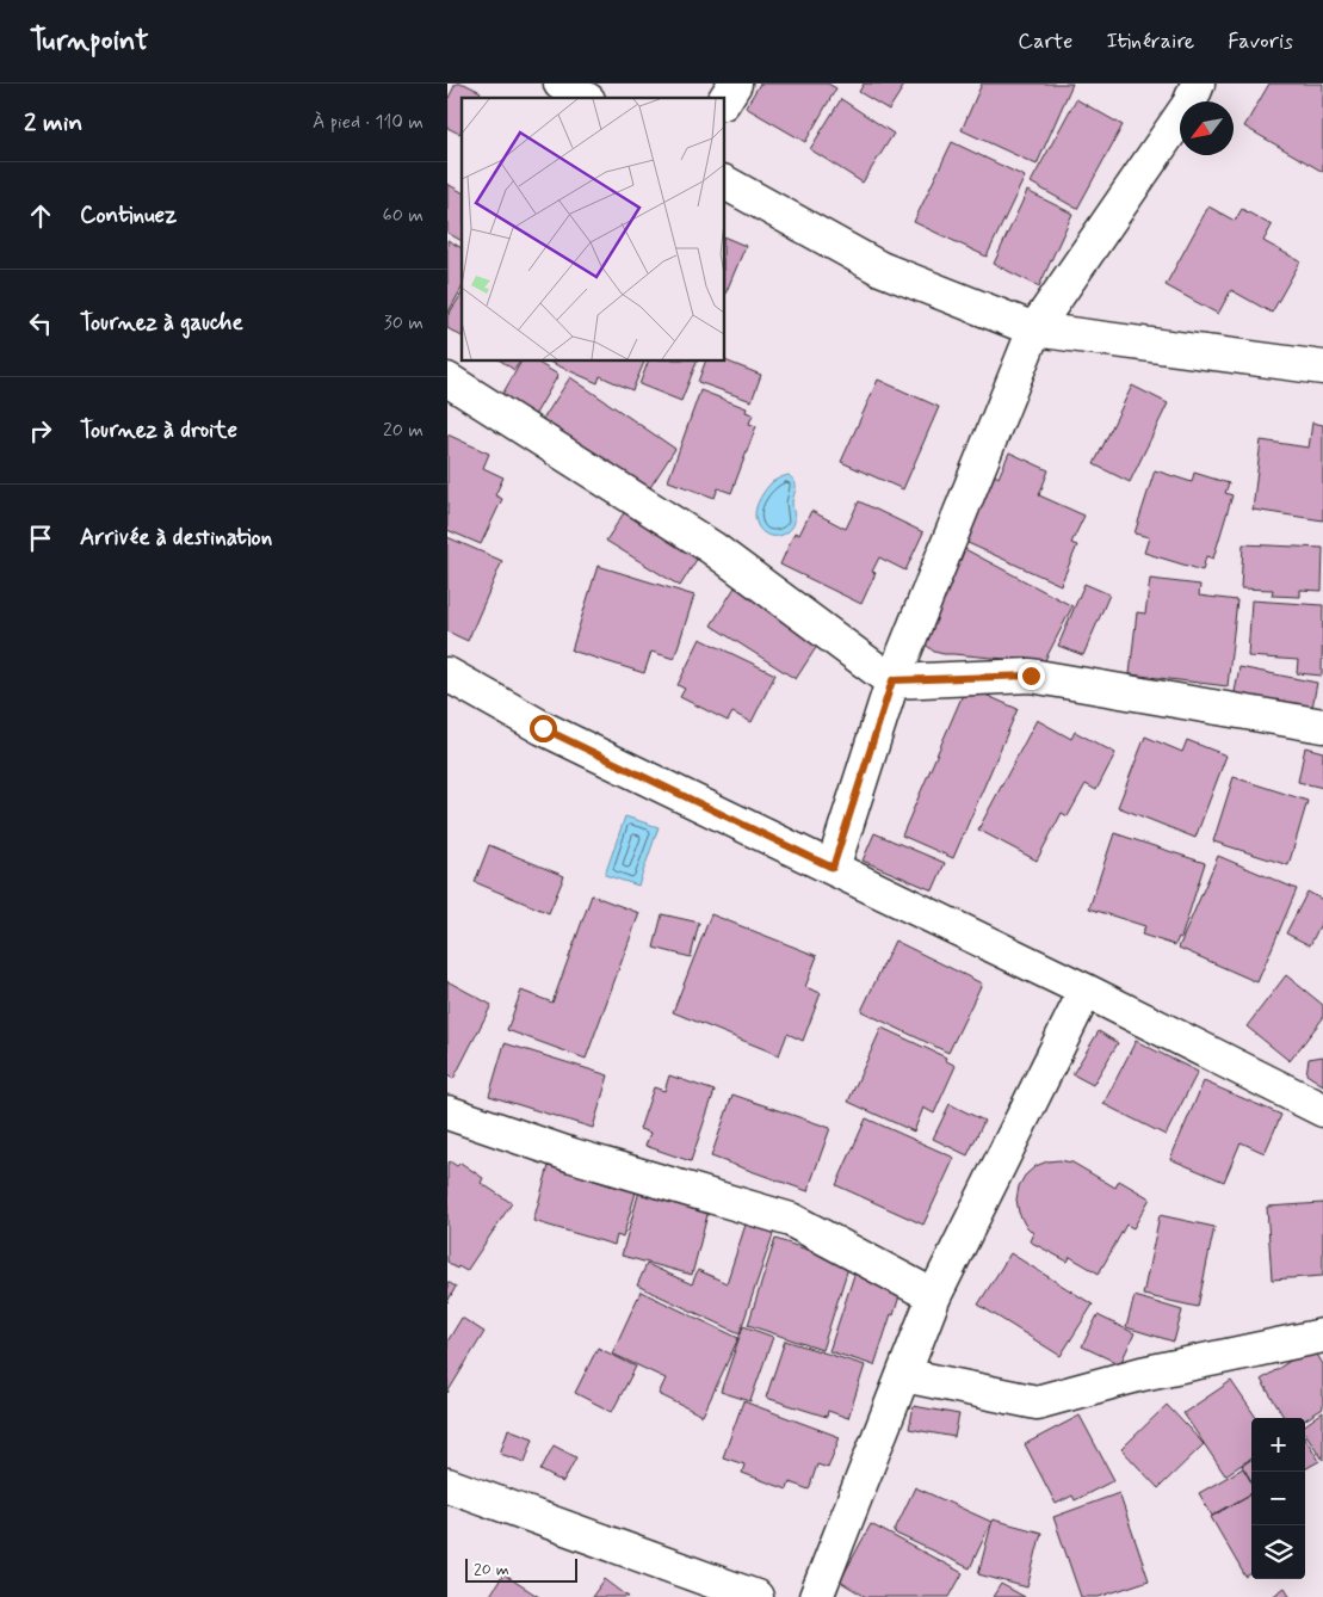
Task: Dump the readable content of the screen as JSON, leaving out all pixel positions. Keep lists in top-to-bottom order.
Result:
{
  "scale_bar": "20 m",
  "north": "bottom left",
  "page": {
    "header": "Turnpoint",
    "nav": ["Carte", "Itinéraire", "Favoris"],
    "heading": ["2 min", "À pied · 110 m"],
    "list": [
      ["Continuez", "60 m"],
      ["Tournez à gauche", "30 m"],
      ["Tournez à droite", "20 m"],
      "Arrivée à destination"
    ],
    "map_buttons": ["+", "−"],
    "scale": "20 m"
  }
}
